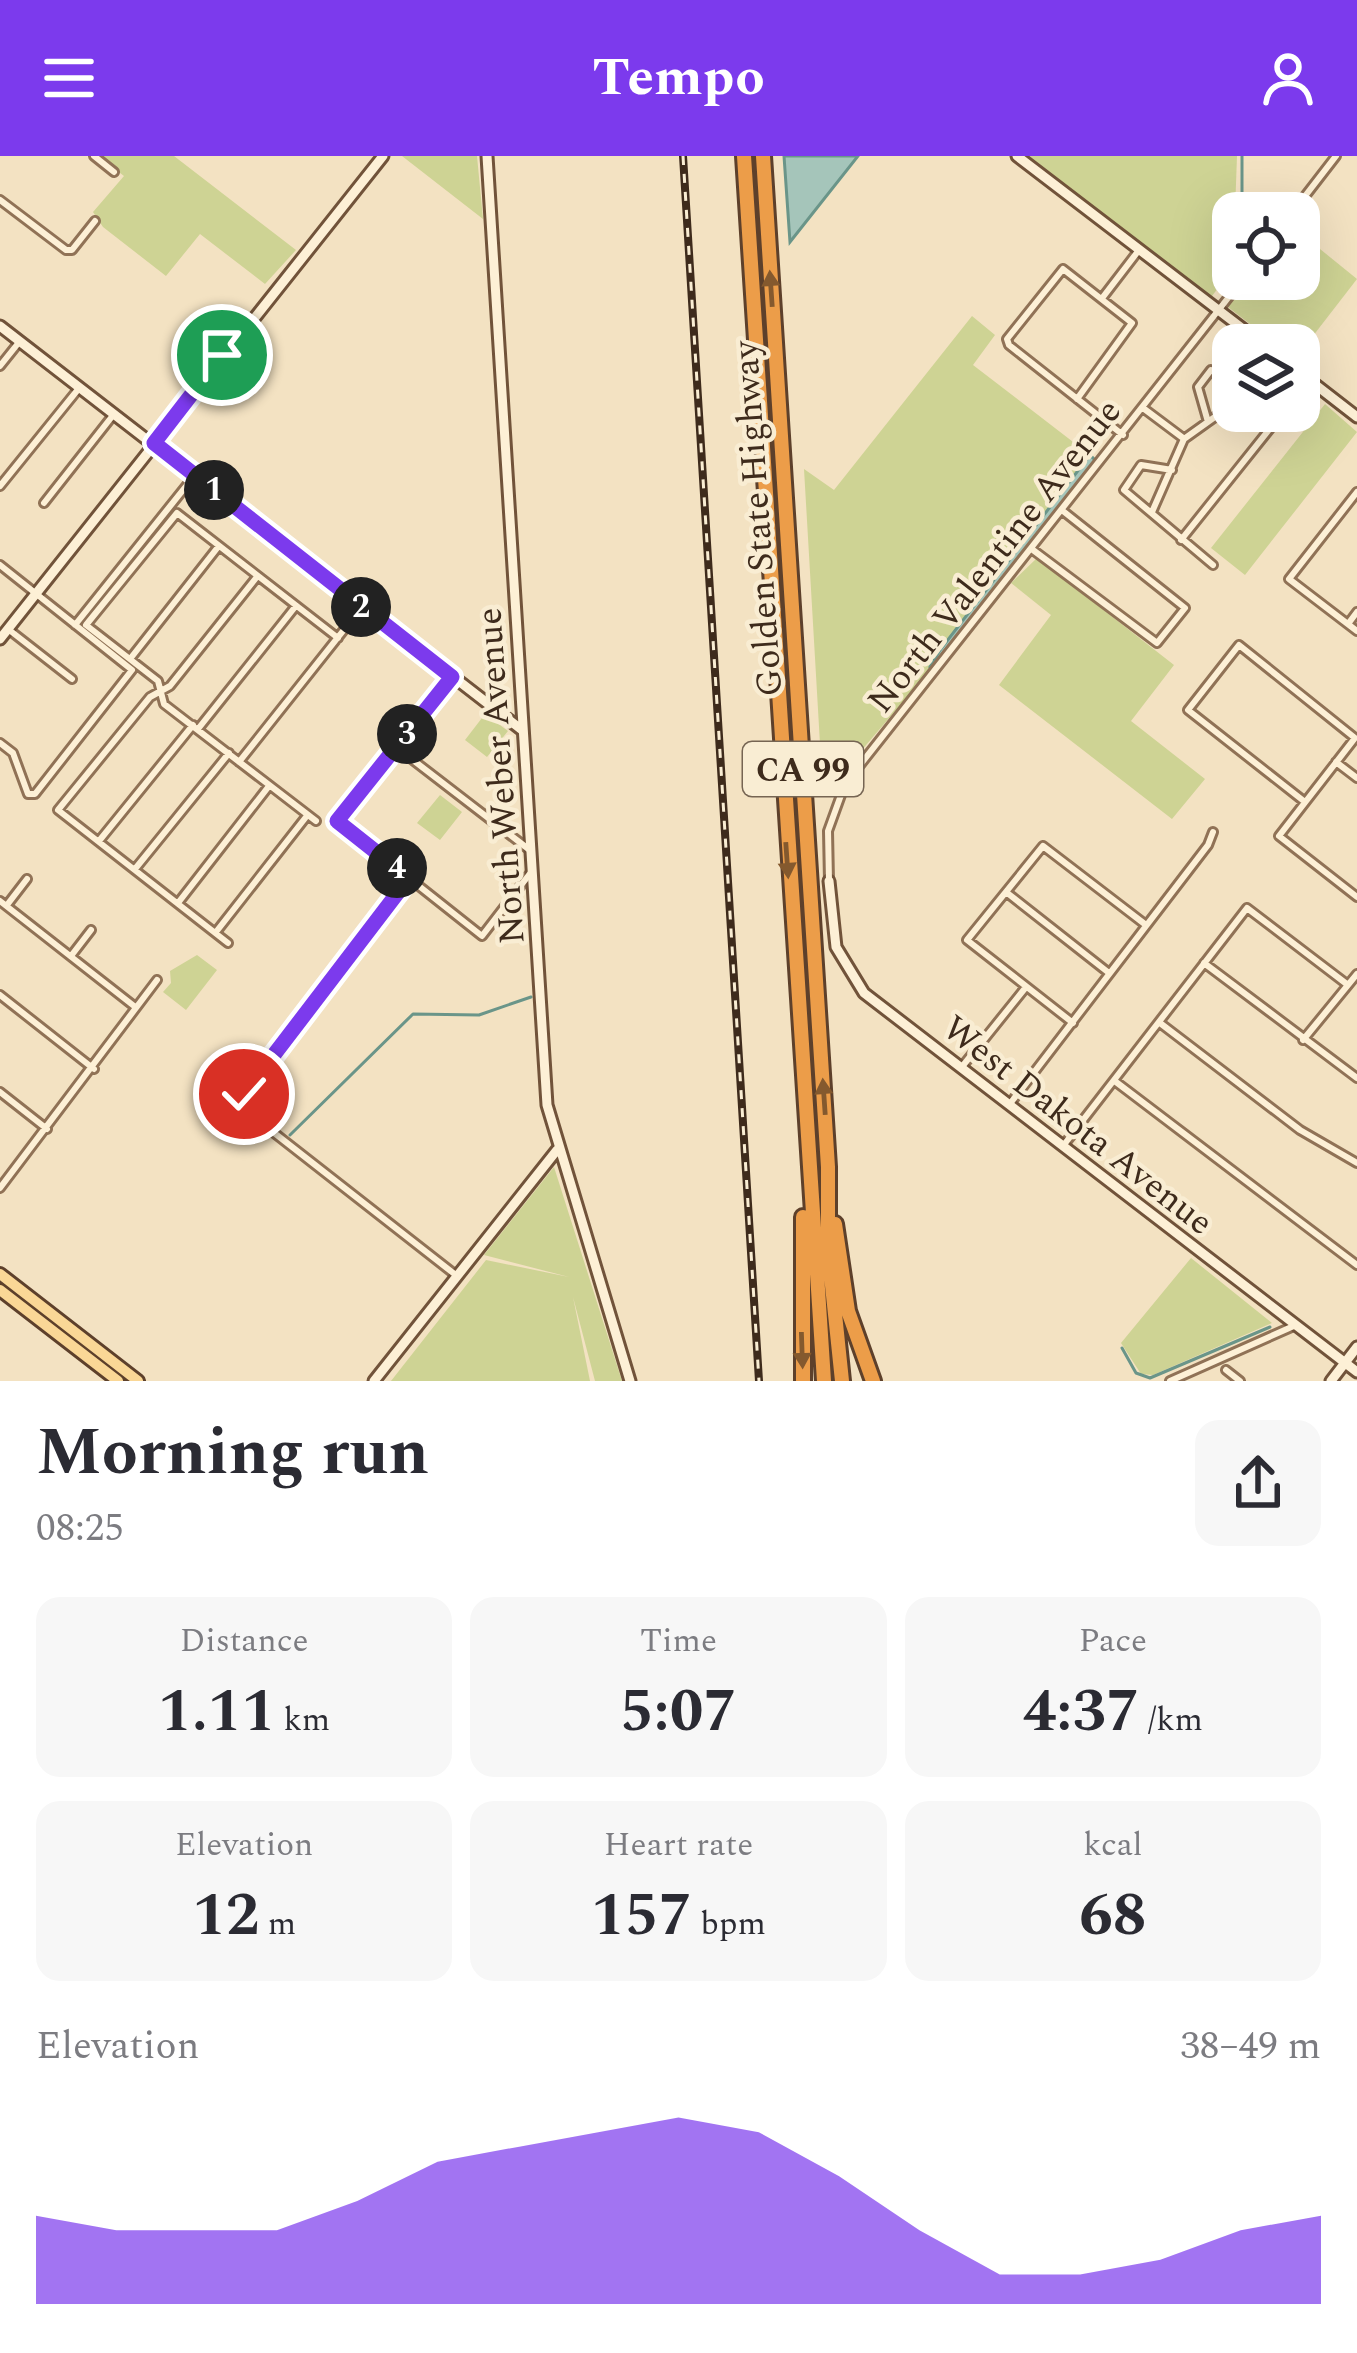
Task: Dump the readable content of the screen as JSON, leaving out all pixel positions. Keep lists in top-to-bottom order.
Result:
{
  "streets": {
    "highway": ["Golden State Highway", "CA 99"],
    "street": ["North Valentine Avenue", "North Weber Avenue", "West Dakota Avenue"]
  },
  "crossings": [
    ["North Valentine Avenue", "West Dakota Avenue"]
  ],
  "page": {
    "header": "Tempo",
    "pins": [
      "1",
      "2",
      "3",
      "4"
    ],
    "heading": ["Morning run", "08:25"],
    "stats": [
      ["Distance", "1.11 km"],
      ["Time", "5:07"],
      ["Pace", "4:37 /km"],
      ["Elevation", "12 m"],
      ["Heart rate", "157 bpm"],
      ["kcal", "68"]
    ],
    "chart": ["Elevation", "38–49 m"]
  }
}
